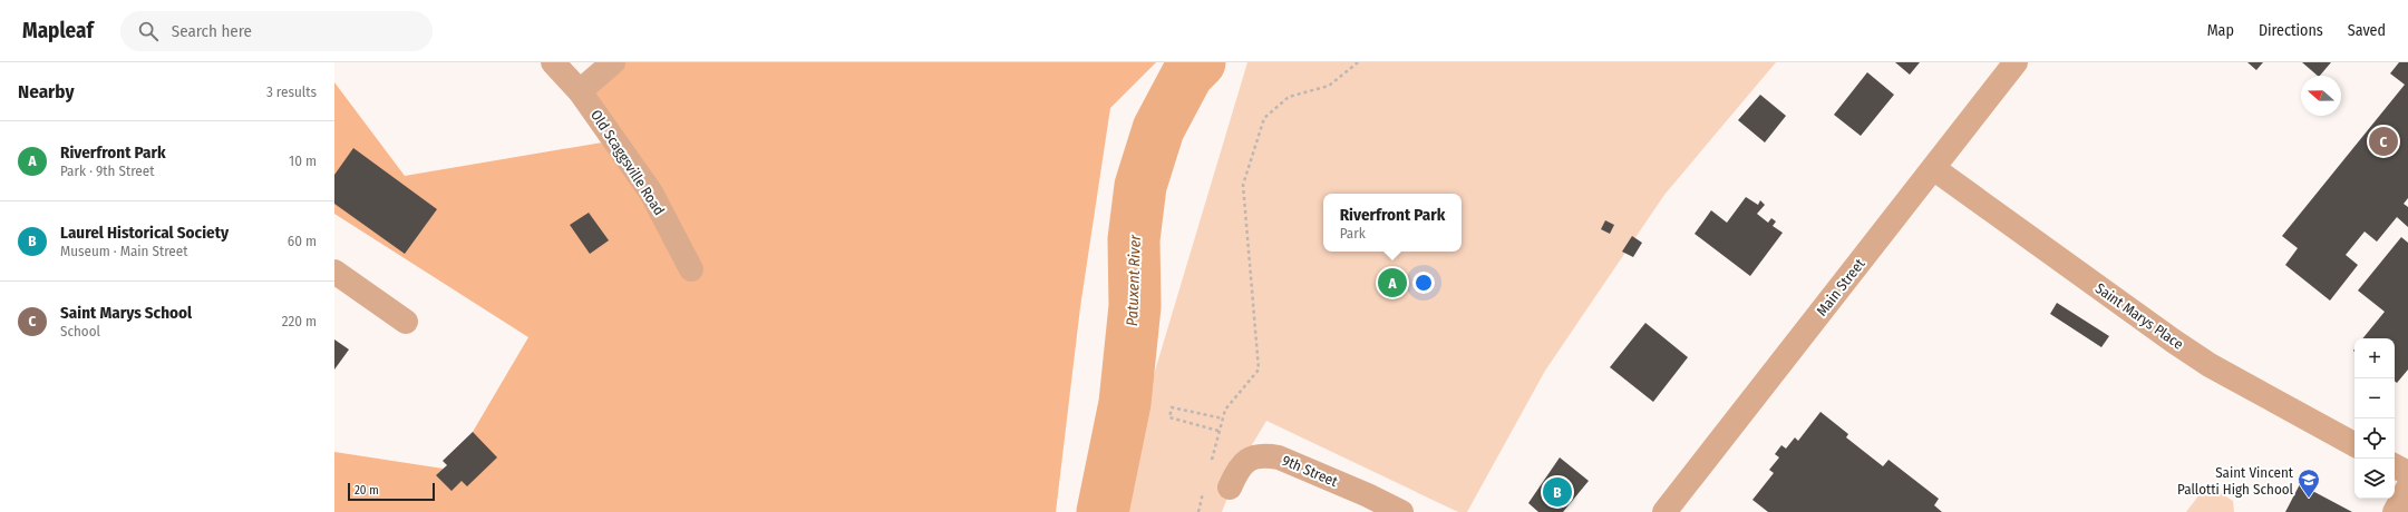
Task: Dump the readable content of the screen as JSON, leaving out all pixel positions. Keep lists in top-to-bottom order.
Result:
{
  "streets": {
    "street": [
      "Old Scaggsville Road",
      "Main Street",
      "Saint Marys Place",
      "9th Street"
    ]
  },
  "crossings": [
    ["Main Street", "Saint Marys Place"]
  ],
  "water": ["Patuxent River"],
  "places": {
    "school or university": ["Saint Vincent Pallotti High School"]
  },
  "scale_bar": "20 m",
  "north": "left",
  "page": {
    "header": "Mapleaf",
    "search": "Search here",
    "nav": ["Map", "Directions", "Saved"],
    "heading": ["Nearby", "3 results"],
    "list": [
      {
        "mark": "A",
        "name": "Riverfront Park",
        "note": "Park · 9th Street",
        "value": "10 m"
      },
      {
        "mark": "B",
        "name": "Laurel Historical Society",
        "note": "Museum · Main Street",
        "value": "60 m"
      },
      {
        "mark": "C",
        "name": "Saint Marys School",
        "note": "School",
        "value": "220 m"
      }
    ],
    "pins": ["C", "A", "B"],
    "popup": ["Riverfront Park", "Park"],
    "map_buttons": ["+", "−"],
    "scale": "20 m"
  }
}
